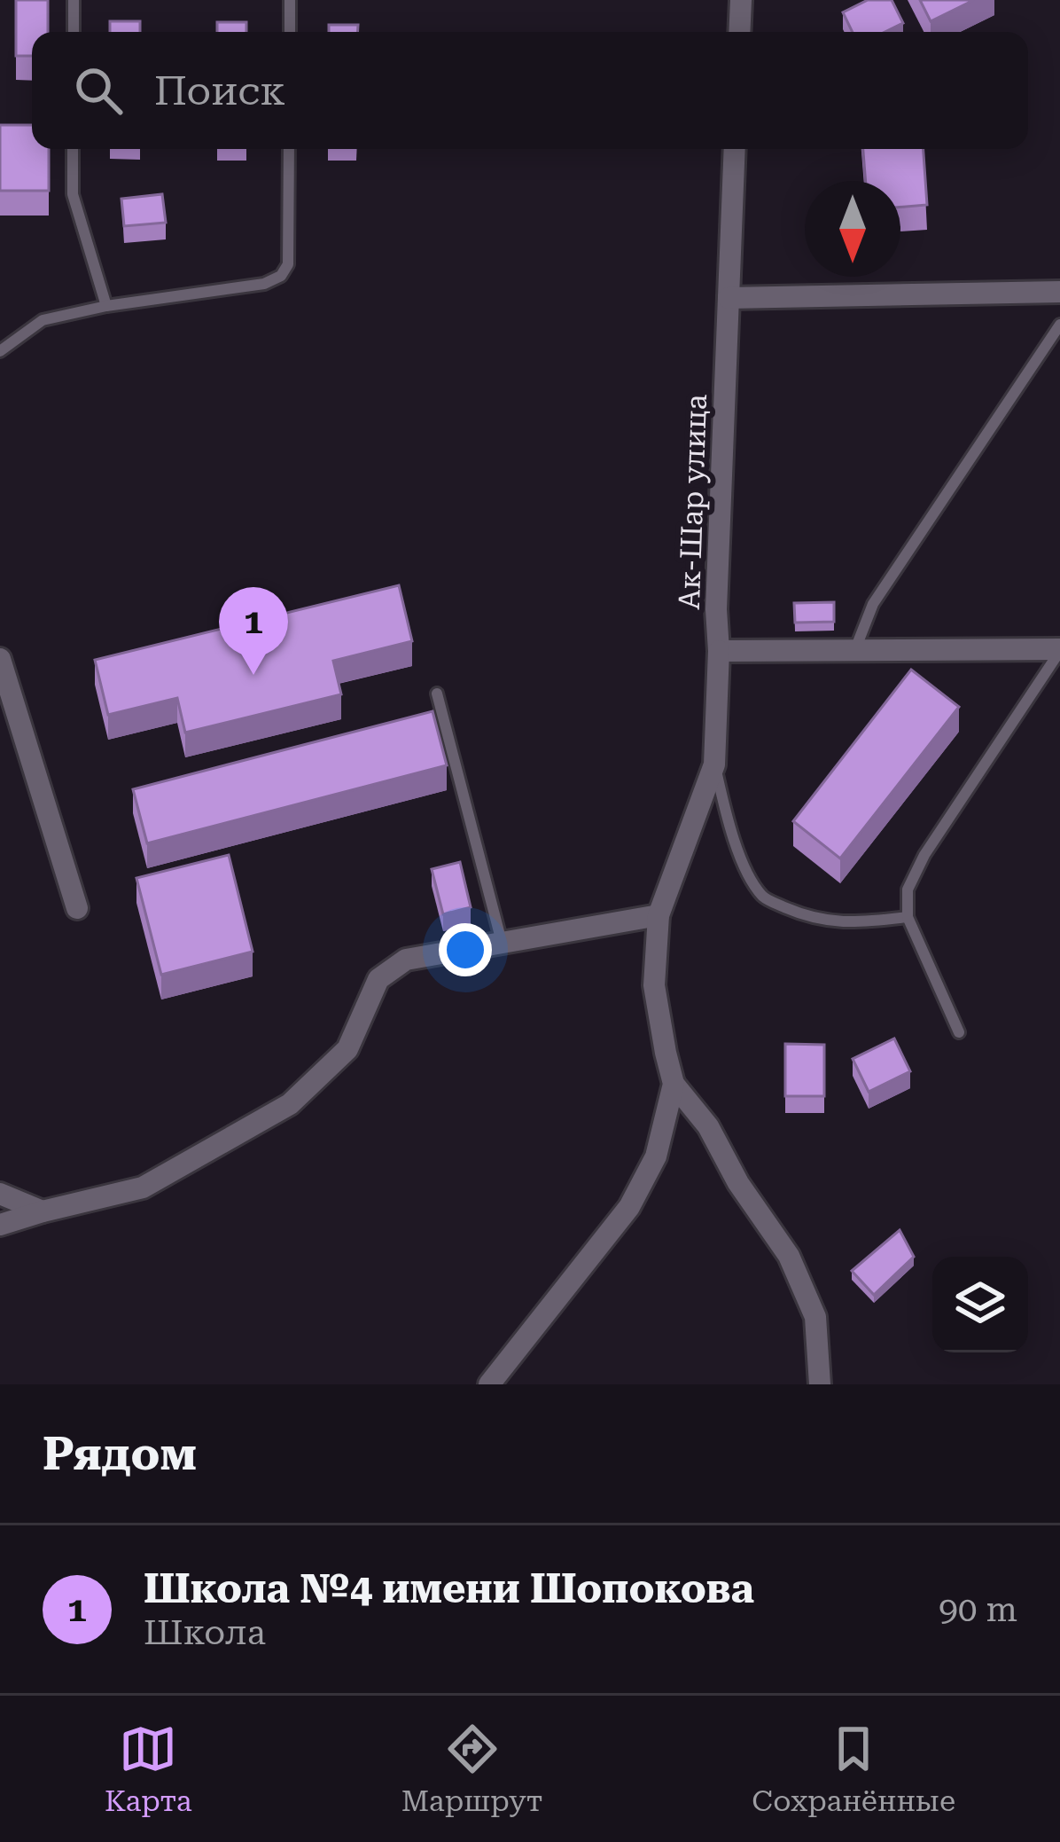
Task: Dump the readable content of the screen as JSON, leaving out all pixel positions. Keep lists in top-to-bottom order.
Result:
{
  "streets": {
    "street": ["Ак-Шар улица"]
  },
  "north": "bottom",
  "page": {
    "search": "Поиск",
    "pins": "1",
    "heading": "Рядом",
    "list": [
      {
        "mark": "1",
        "name": "Школа №4 имени Шопокова",
        "note": "Школа",
        "value": "90 m"
      }
    ],
    "nav": ["Карта", "Маршрут", "Сохранённые"]
  }
}
